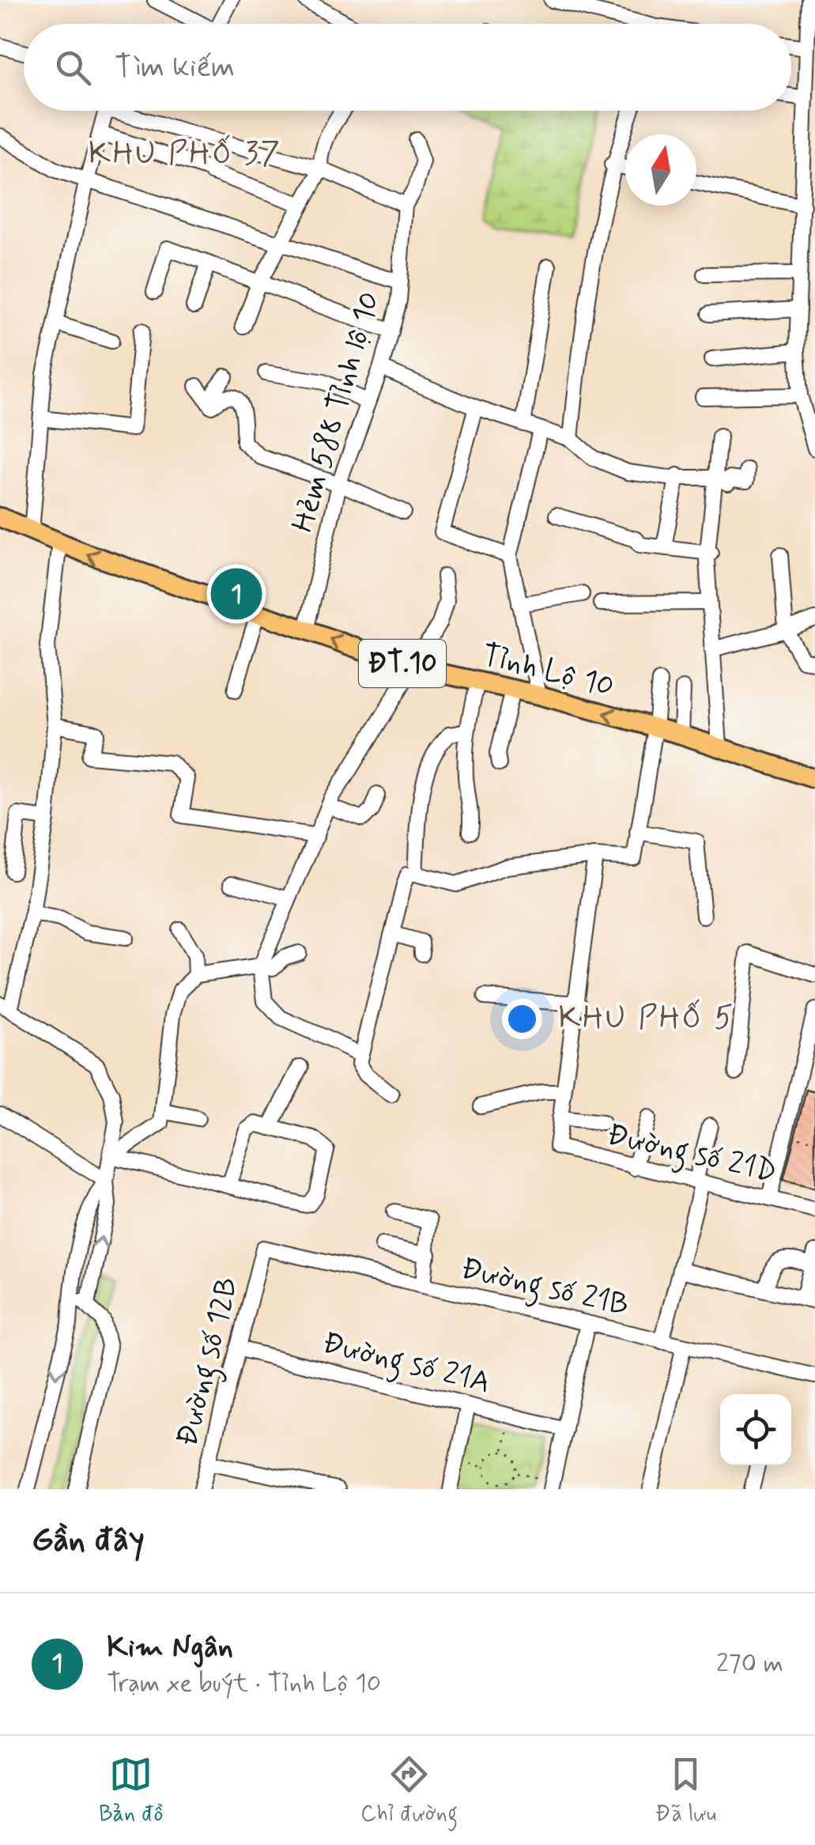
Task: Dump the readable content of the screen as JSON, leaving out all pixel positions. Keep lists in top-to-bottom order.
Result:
{
  "streets": {
    "main road": ["ĐT.10", "Tỉnh Lộ 10"],
    "street": [
      "Hẻm 588 Tỉnh lộ 10",
      "Đường số 21D",
      "Đường số 21B",
      "Đường số 12B",
      "Đường số 21A"
    ]
  },
  "crossings": [
    ["Hẻm 588 Tỉnh lộ 10", "Tỉnh Lộ 10"],
    ["Đường số 21B", "Đường số 12B"],
    ["Đường số 12B", "Đường số 21A"]
  ],
  "one_way": ["Tỉnh Lộ 10"],
  "districts": ["KHU PHỐ 37", "KHU PHỐ 5"],
  "north": "top",
  "page": {
    "search": "Tìm kiếm",
    "pins": "1",
    "heading": "Gần đây",
    "list": [
      {
        "mark": "1",
        "name": "Kim Ngân",
        "note": "Trạm xe buýt · Tỉnh Lộ 10",
        "value": "270 m"
      }
    ],
    "nav": ["Bản đồ", "Chỉ đường", "Đã lưu"]
  }
}
